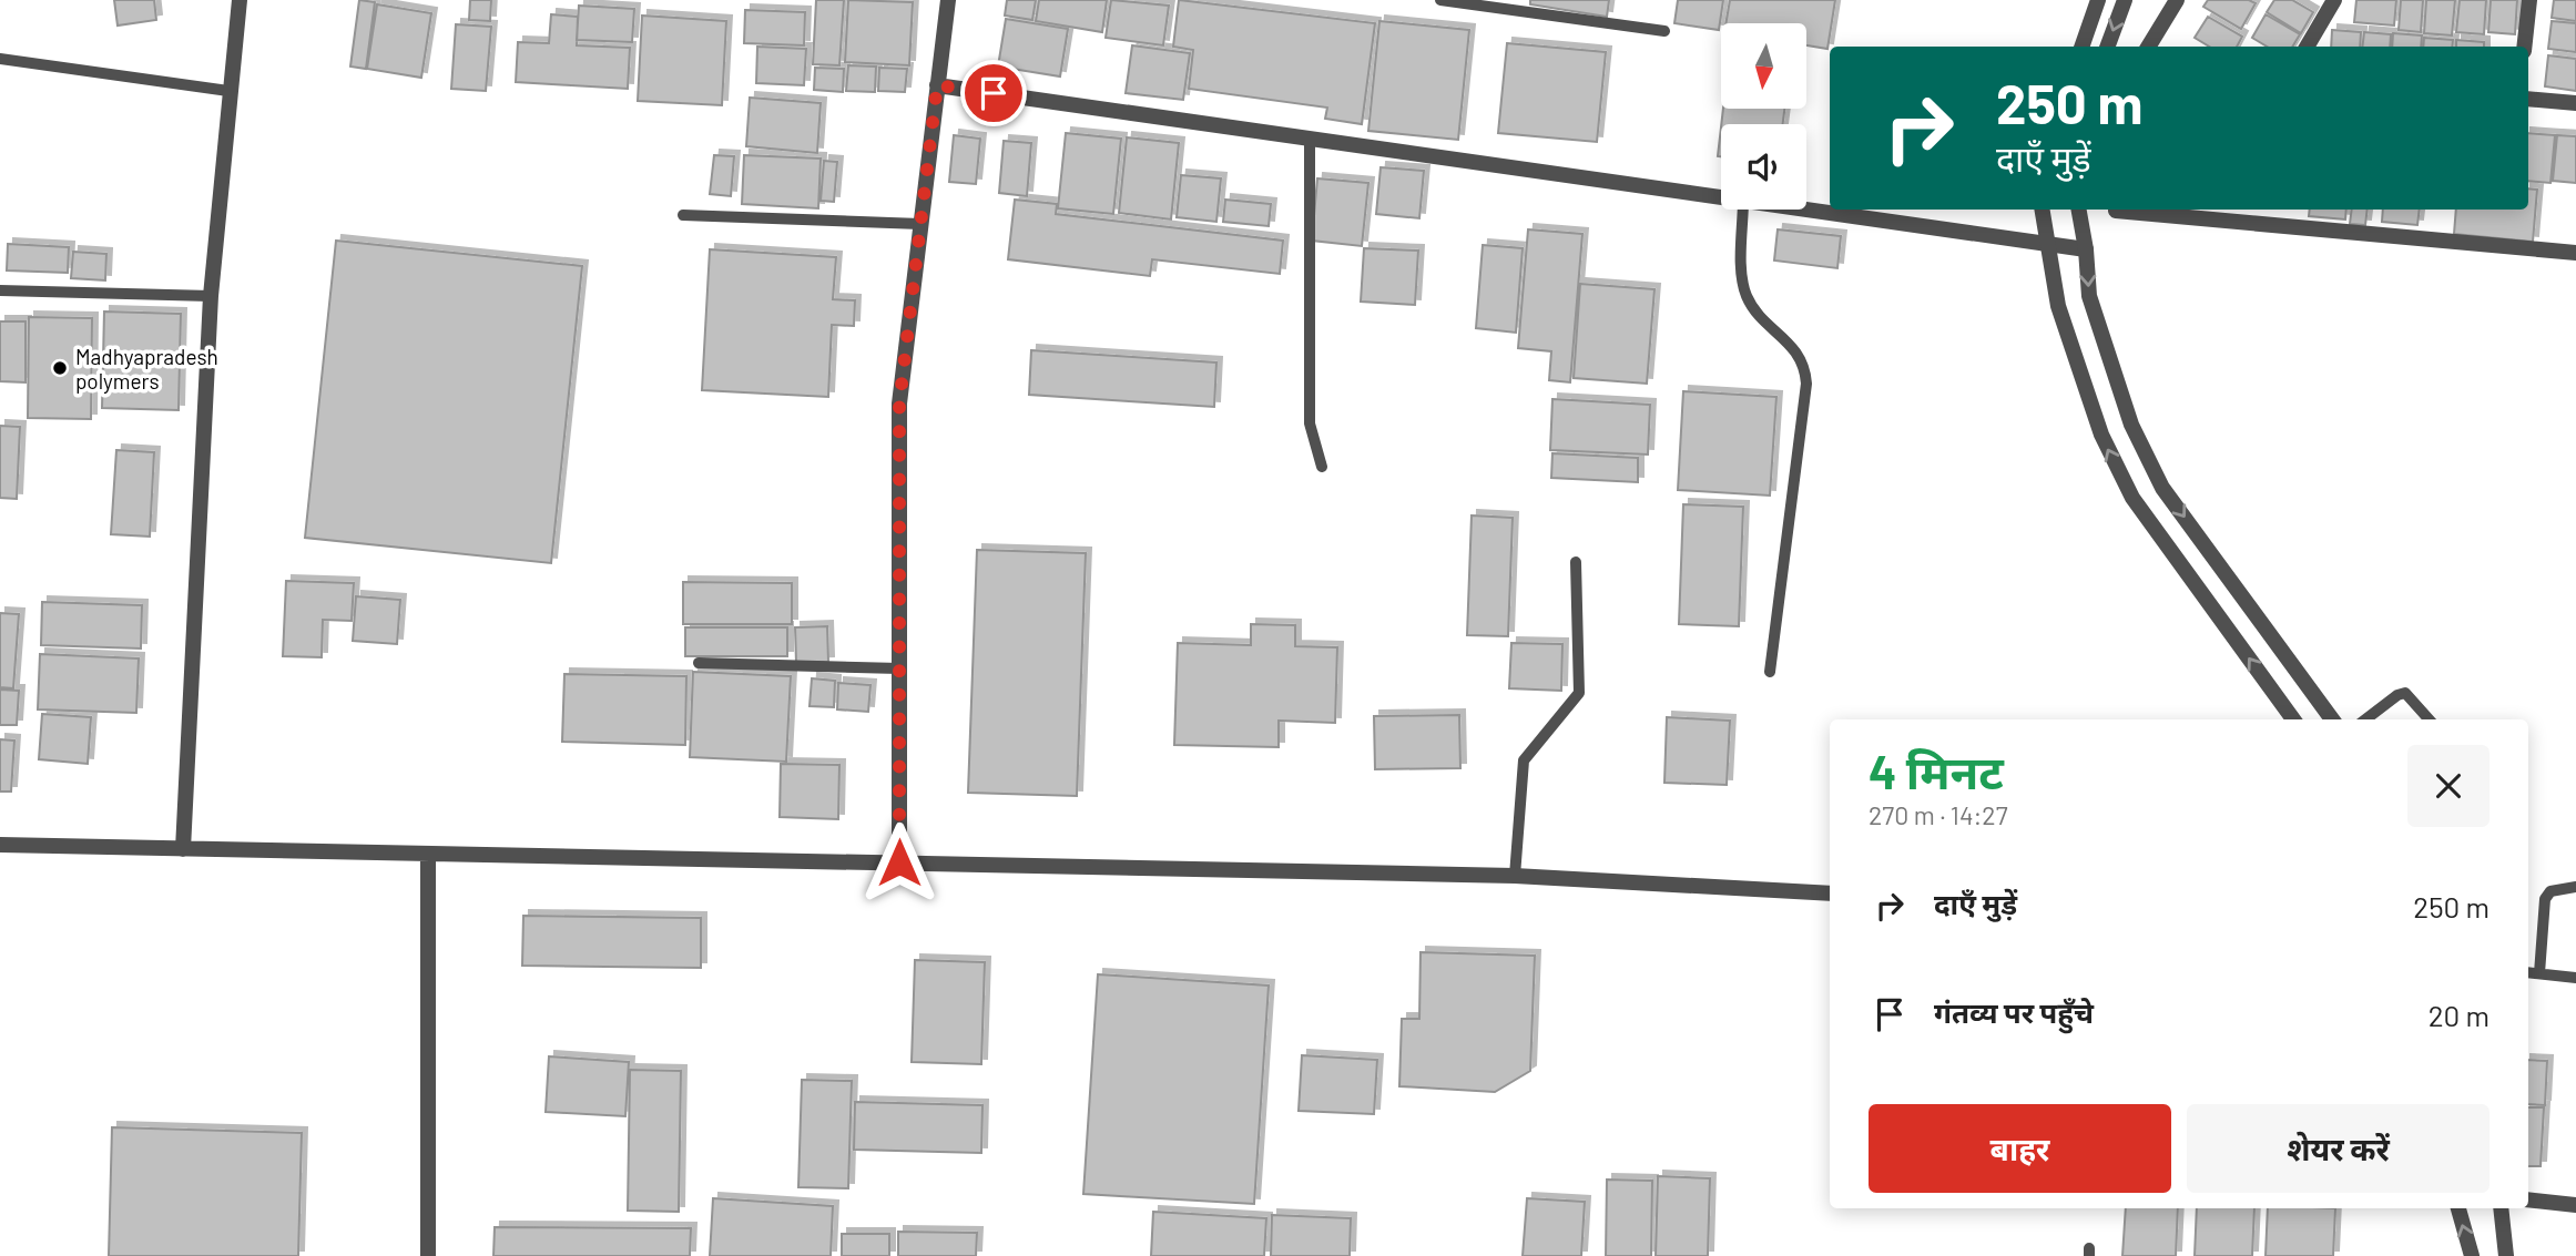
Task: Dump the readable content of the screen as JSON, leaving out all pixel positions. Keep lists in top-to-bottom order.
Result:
{
  "places": ["Madhyapradesh polymers"],
  "north": "bottom",
  "page": {
    "turn": ["250 m", "दाएँ मुड़ें"],
    "heading": ["4 मिनट", "270 m · 14:27"],
    "list": [
      {
        "name": "दाएँ मुड़ें",
        "value": "250 m"
      },
      {
        "name": "गंतव्य पर पहुँचे",
        "value": "20 m"
      }
    ],
    "buttons": ["बाहर", "शेयर करें"]
  }
}
